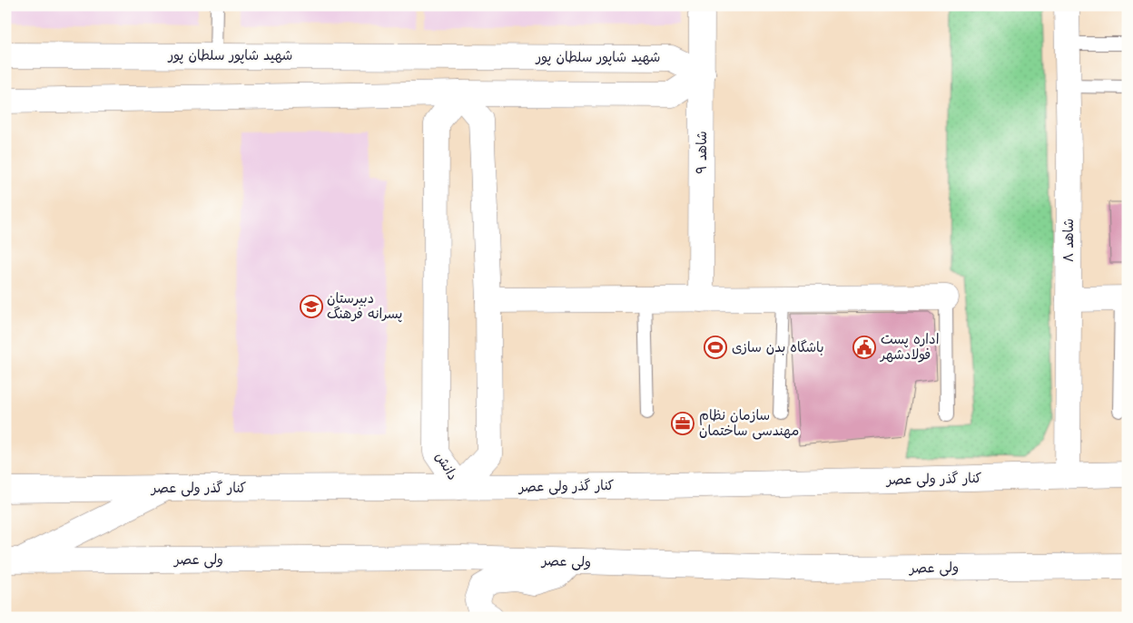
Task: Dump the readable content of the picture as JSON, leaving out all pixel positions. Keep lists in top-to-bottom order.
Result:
{
  "streets": {
    "street": [
      "شهید شاپور سلطان پور",
      "شاهد ۹",
      "شاهد ۸",
      "دانش",
      "کنار گذر ولی عصر",
      "ولی عصر"
    ]
  },
  "crossings": [
    ["شهید شاپور سلطان پور", "شاهد ۹"],
    ["شاهد ۸", "کنار گذر ولی عصر"],
    ["دانش", "کنار گذر ولی عصر"]
  ],
  "places": {
    "school or university": ["دبیرستان پسرانه فرهنگ"],
    "sports": ["باشگاه بدن سازی"],
    "public building": ["اداره پست فولادشهر"],
    "office": ["سازمان نظام مهندسی ساختمان"]
  }
}
